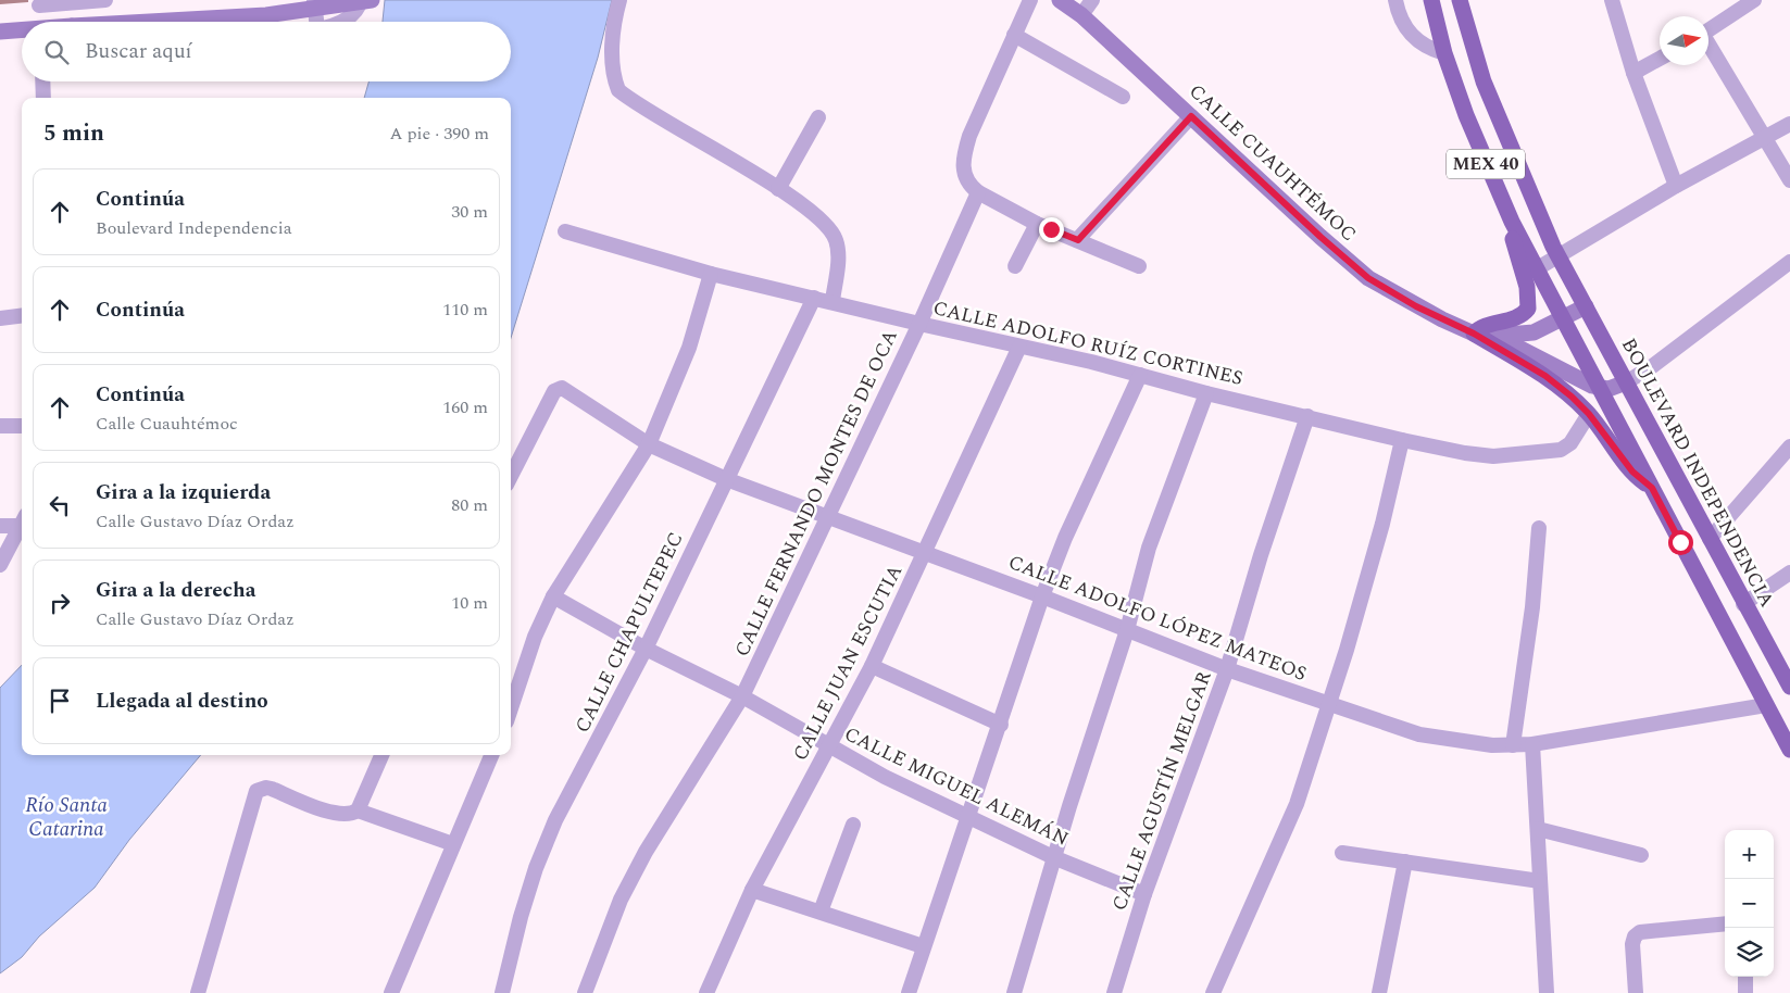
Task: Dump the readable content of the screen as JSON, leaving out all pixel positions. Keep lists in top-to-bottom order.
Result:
{
  "streets": {
    "main road": ["MEX 40", "BOULEVARD INDEPENDENCIA"],
    "street": [
      "CALLE CUAUHTÉMOC",
      "CALLE ADOLFO RUÍZ CORTINES",
      "CALLE FERNANDO MONTES DE OCA",
      "CALLE ADOLFO LÓPEZ MATEOS",
      "CALLE CHAPULTEPEC",
      "CALLE JUAN ESCUTIA",
      "CALLE MIGUEL ALEMÁN",
      "CALLE AGUSTÍN MELGAR"
    ]
  },
  "crossings": [
    ["CALLE CUAUHTÉMOC", "MEX 40"],
    ["MEX 40", "BOULEVARD INDEPENDENCIA"],
    ["MEX 40", "CALLE ADOLFO LÓPEZ MATEOS"],
    ["CALLE ADOLFO RUÍZ CORTINES", "CALLE FERNANDO MONTES DE OCA"],
    ["CALLE ADOLFO RUÍZ CORTINES", "CALLE CHAPULTEPEC"],
    ["CALLE ADOLFO RUÍZ CORTINES", "CALLE JUAN ESCUTIA"],
    ["CALLE ADOLFO RUÍZ CORTINES", "CALLE AGUSTÍN MELGAR"],
    ["CALLE FERNANDO MONTES DE OCA", "CALLE ADOLFO LÓPEZ MATEOS"],
    ["CALLE FERNANDO MONTES DE OCA", "CALLE MIGUEL ALEMÁN"],
    ["CALLE ADOLFO LÓPEZ MATEOS", "CALLE CHAPULTEPEC"],
    ["CALLE ADOLFO LÓPEZ MATEOS", "CALLE JUAN ESCUTIA"],
    ["CALLE ADOLFO LÓPEZ MATEOS", "CALLE AGUSTÍN MELGAR"],
    ["CALLE CHAPULTEPEC", "CALLE MIGUEL ALEMÁN"],
    ["CALLE JUAN ESCUTIA", "CALLE MIGUEL ALEMÁN"],
    ["CALLE MIGUEL ALEMÁN", "CALLE AGUSTÍN MELGAR"]
  ],
  "water": ["Río Santa Catarina"],
  "north": "right",
  "page": {
    "search": "Buscar aquí",
    "heading": ["5 min", "A pie · 390 m"],
    "list": [
      ["Continúa", "Boulevard Independencia", "30 m"],
      ["Continúa", "110 m"],
      ["Continúa", "Calle Cuauhtémoc", "160 m"],
      ["Gira a la izquierda", "Calle Gustavo Díaz Ordaz", "80 m"],
      ["Gira a la derecha", "Calle Gustavo Díaz Ordaz", "10 m"],
      "Llegada al destino"
    ],
    "map_buttons": ["+", "−"]
  }
}
